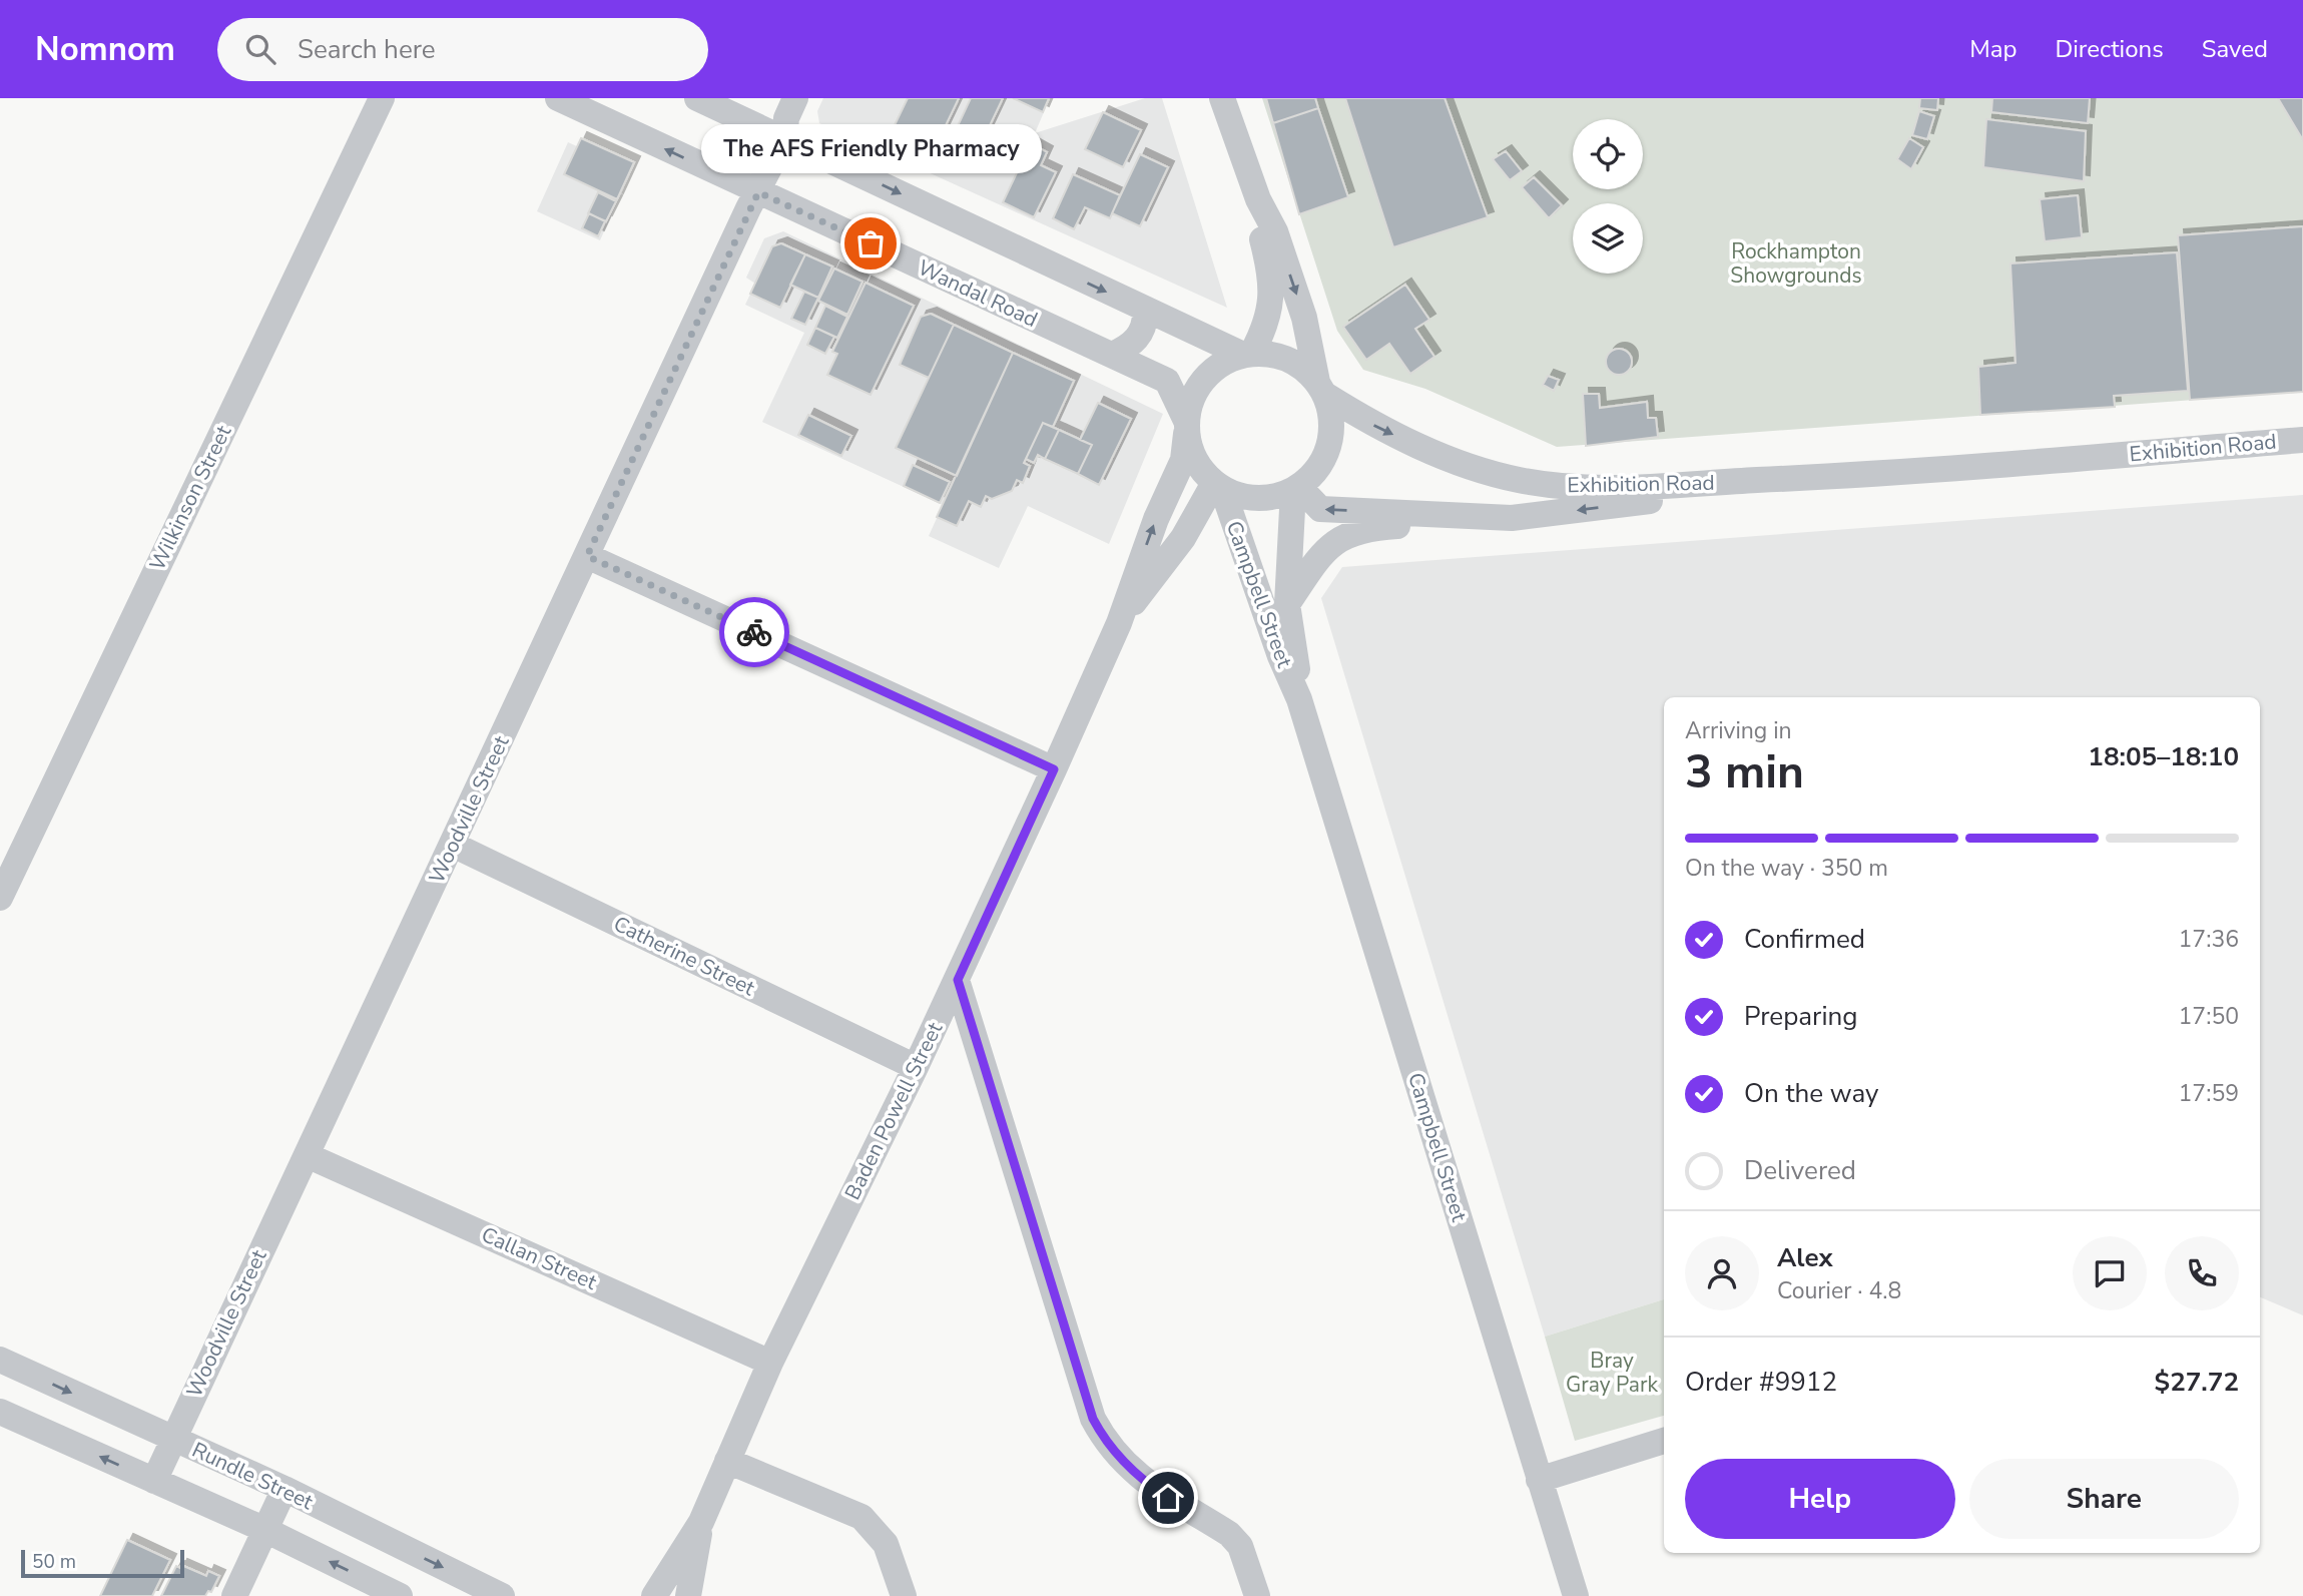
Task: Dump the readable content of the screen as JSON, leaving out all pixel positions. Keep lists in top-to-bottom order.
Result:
{
  "streets": {
    "street": [
      "Wandal Road",
      "Exhibition Road",
      "Wilkinson Street",
      "Campbell Street",
      "Woodville Street",
      "Catherine Street",
      "Baden Powell Street",
      "Callan Street",
      "Rundle Street"
    ]
  },
  "crossings": [
    ["Wandal Road", "Exhibition Road"],
    ["Wandal Road", "Campbell Street"],
    ["Wandal Road", "Woodville Street"],
    ["Wandal Road", "Baden Powell Street"],
    ["Exhibition Road", "Campbell Street"],
    ["Exhibition Road", "Baden Powell Street"],
    ["Campbell Street", "Baden Powell Street"],
    ["Woodville Street", "Catherine Street"],
    ["Woodville Street", "Callan Street"],
    ["Woodville Street", "Rundle Street"],
    ["Catherine Street", "Baden Powell Street"],
    ["Baden Powell Street", "Callan Street"]
  ],
  "parks": ["Rockhampton Showgrounds", "Bray Gray Park"],
  "places": ["The AFS Friendly Pharmacy"],
  "scale_bar": "50 m",
  "page": {
    "header": "Nomnom",
    "search": "Search here",
    "nav": ["Map", "Directions", "Saved"],
    "bubble": "The AFS Friendly Pharmacy",
    "heading": ["3 min", "Arriving in", "18:05–18:10"],
    "panel": [
      "Alex",
      "Courier · 4.8",
      "Order #9912",
      "$27.72"
    ],
    "bar": "On the way · 350 m",
    "list": [
      ["Confirmed", "17:36"],
      ["Preparing", "17:50"],
      ["On the way", "17:59"],
      "Delivered"
    ],
    "buttons": ["Help", "Share"],
    "scale": "50 m"
  }
}
